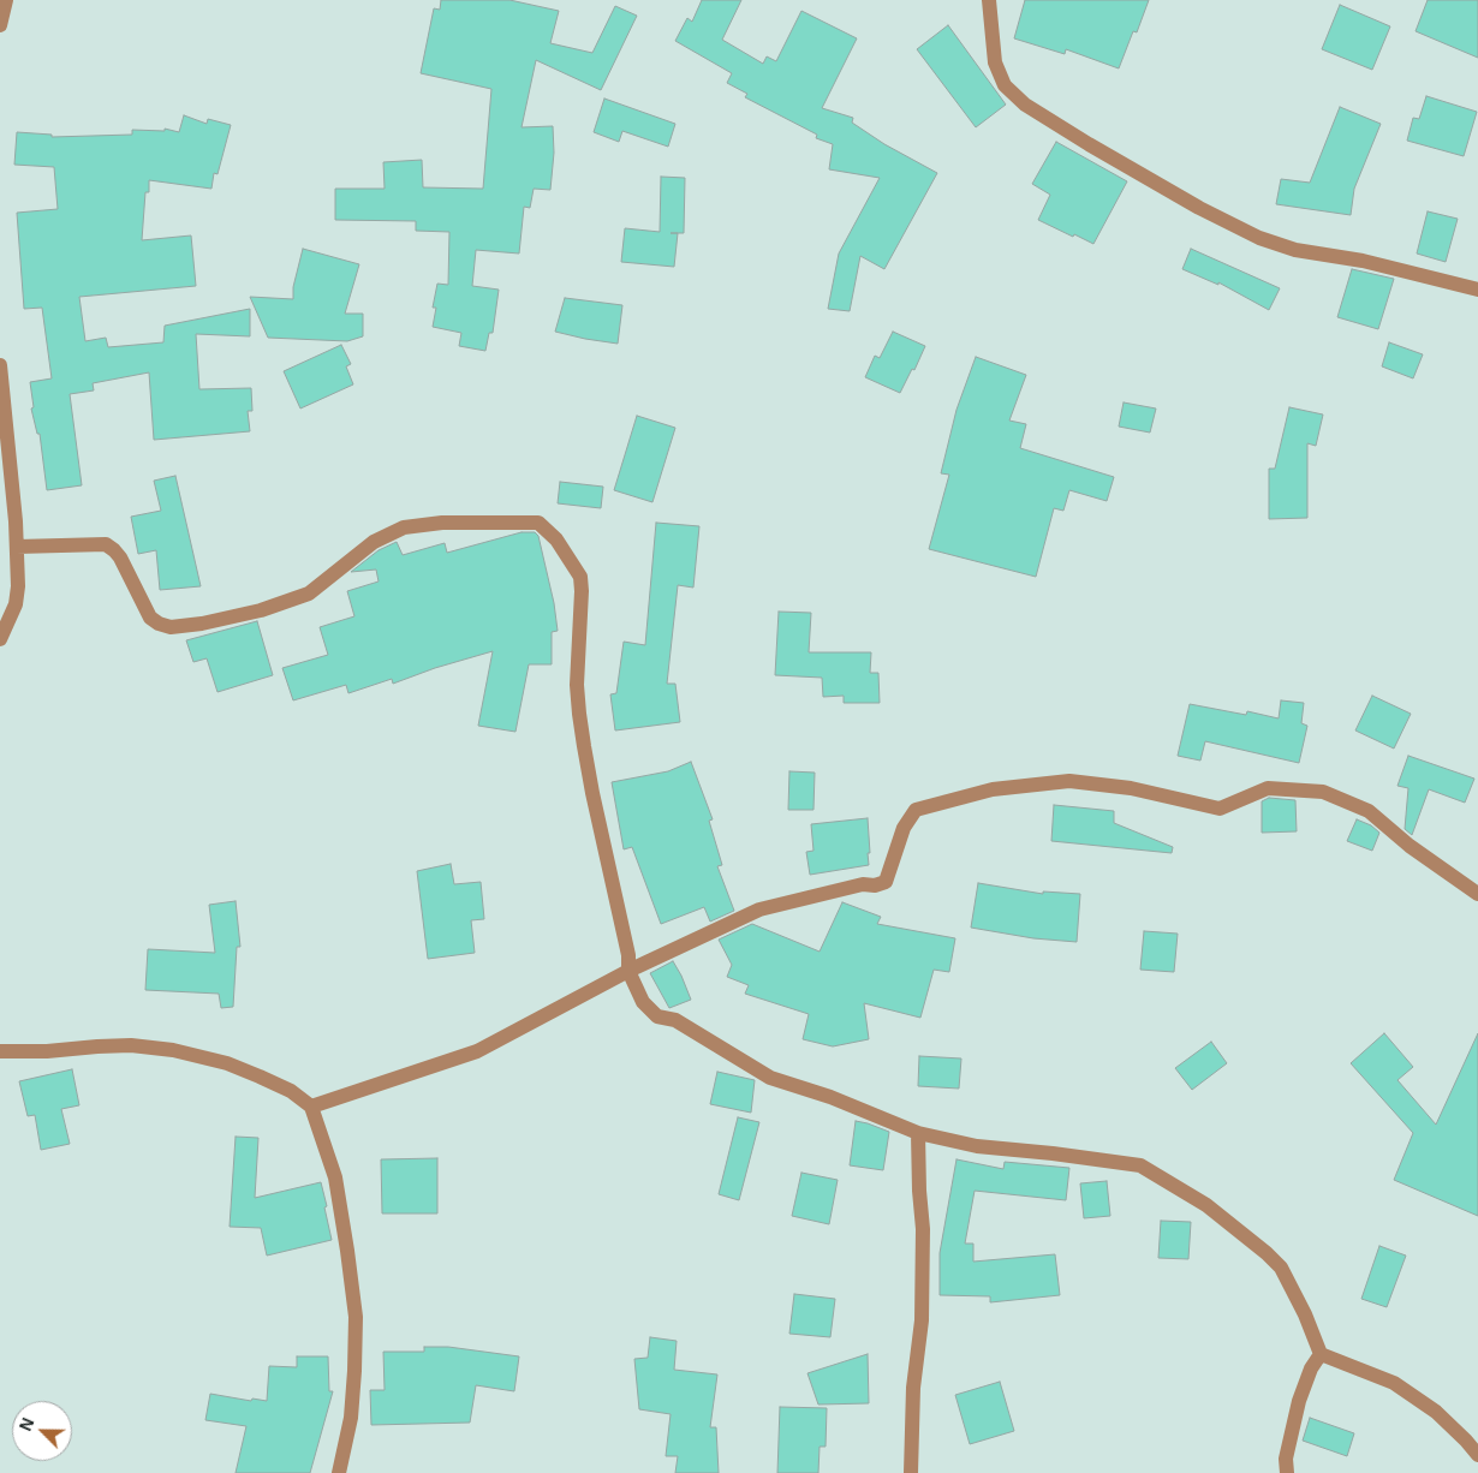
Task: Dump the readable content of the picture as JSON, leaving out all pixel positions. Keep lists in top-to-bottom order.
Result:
{
  "north": "top left"
}
